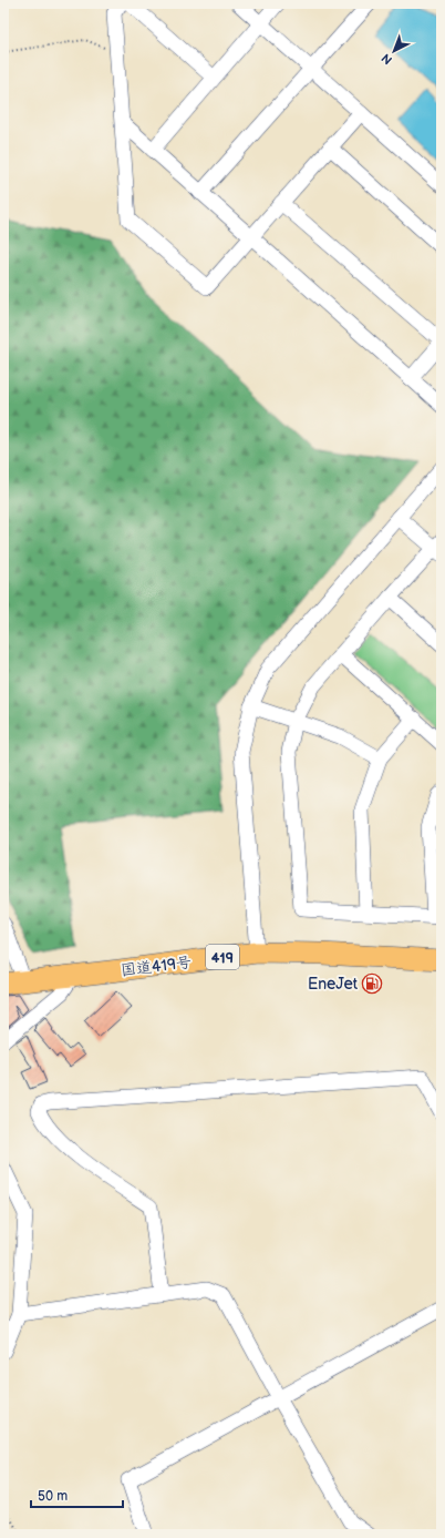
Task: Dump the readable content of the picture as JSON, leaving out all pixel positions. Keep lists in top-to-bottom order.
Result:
{
  "streets": {
    "highway": ["419", "国道419号"]
  },
  "places": {
    "fuel station": ["EneJet"]
  },
  "scale_bar": "50 m",
  "north": "bottom left"
}
